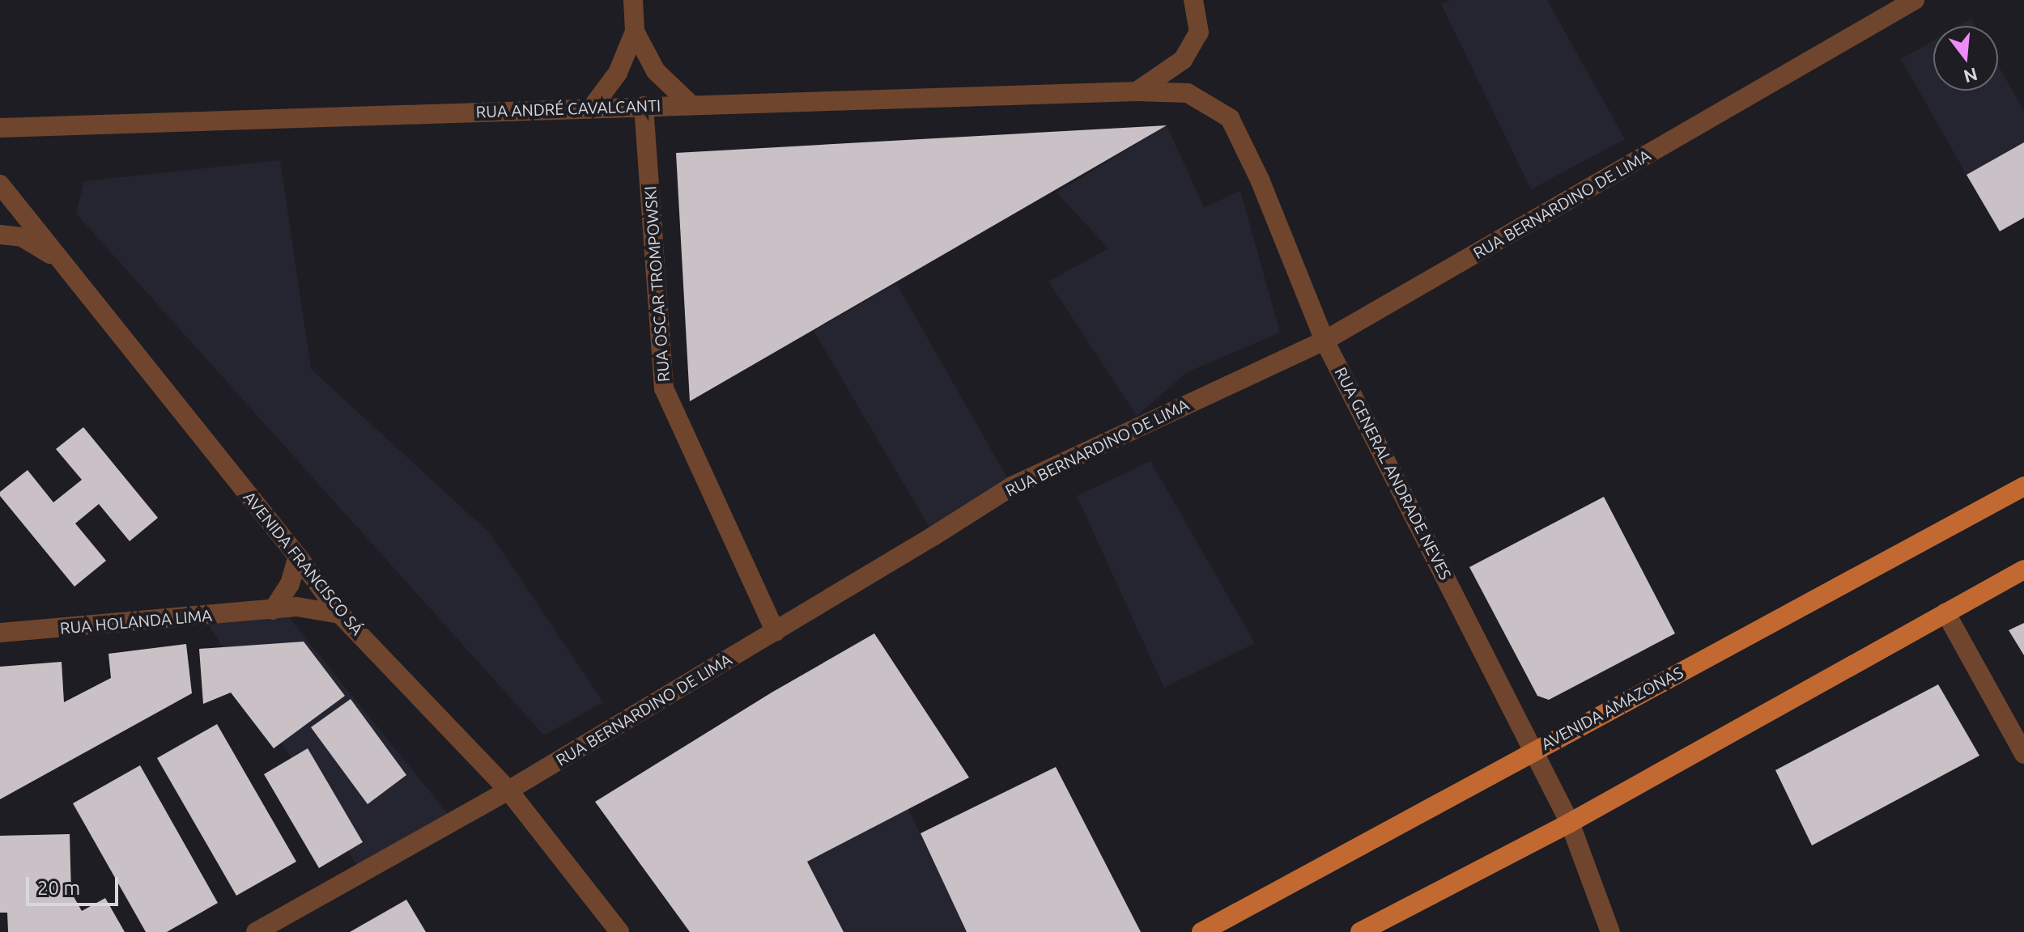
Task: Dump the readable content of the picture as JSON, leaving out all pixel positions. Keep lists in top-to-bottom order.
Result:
{
  "streets": {
    "main road": ["AVENIDA AMAZONAS"],
    "street": [
      "RUA ANDRÉ CAVALCANTI",
      "RUA BERNARDINO DE LIMA",
      "RUA OSCAR TROMPOWSKI",
      "RUA GENERAL ANDRADE NEVES",
      "AVENIDA FRANCISCO SÁ",
      "RUA HOLANDA LIMA"
    ]
  },
  "crossings": [
    ["RUA ANDRÉ CAVALCANTI", "RUA OSCAR TROMPOWSKI"],
    ["RUA ANDRÉ CAVALCANTI", "RUA GENERAL ANDRADE NEVES"],
    ["RUA BERNARDINO DE LIMA", "RUA OSCAR TROMPOWSKI"],
    ["RUA BERNARDINO DE LIMA", "RUA GENERAL ANDRADE NEVES"],
    ["RUA BERNARDINO DE LIMA", "AVENIDA FRANCISCO SÁ"],
    ["RUA GENERAL ANDRADE NEVES", "AVENIDA AMAZONAS"],
    ["AVENIDA FRANCISCO SÁ", "RUA HOLANDA LIMA"]
  ],
  "scale_bar": "20 m",
  "north": "bottom"
}
